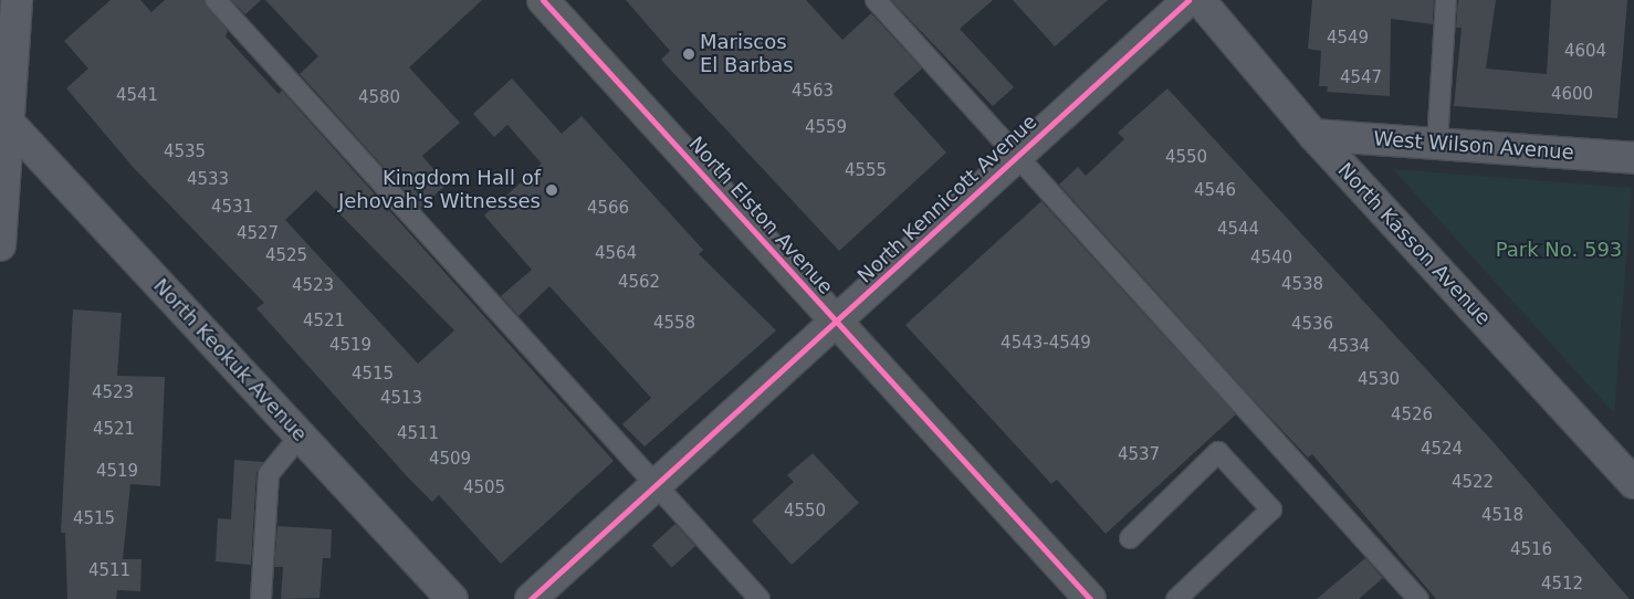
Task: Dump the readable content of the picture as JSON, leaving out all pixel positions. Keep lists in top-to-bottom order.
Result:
{
  "streets": {
    "main road": ["North Elston Avenue"],
    "street": [
      "West Wilson Avenue",
      "North Kennicott Avenue",
      "North Kasson Avenue",
      "North Keokuk Avenue"
    ]
  },
  "crossings": [
    ["West Wilson Avenue", "North Kasson Avenue"],
    ["North Kennicott Avenue", "North Elston Avenue"]
  ],
  "parks": ["Park No. 593"],
  "places": ["Mariscos El Barbas", "Kingdom Hall of Jehovah's Witnesses"],
  "house_numbers": [
    "4549",
    "4604",
    "4547",
    "4563",
    "4600",
    "4541",
    "4580",
    "4559",
    "4535",
    "4550",
    "4555",
    "4533",
    "4546",
    "4531",
    "4566",
    "4544",
    "4527",
    "4564",
    "4525",
    "4540",
    "4562",
    "4538",
    "4523",
    "4521",
    "4558",
    "4536",
    "4543-4549",
    "4519",
    "4534",
    "4515",
    "4530",
    "4523",
    "4513",
    "4526",
    "4521",
    "4511",
    "4524",
    "4537",
    "4509",
    "4519",
    "4522",
    "4505",
    "4550",
    "4518",
    "4515",
    "4516",
    "4511",
    "4512"
  ]
}
